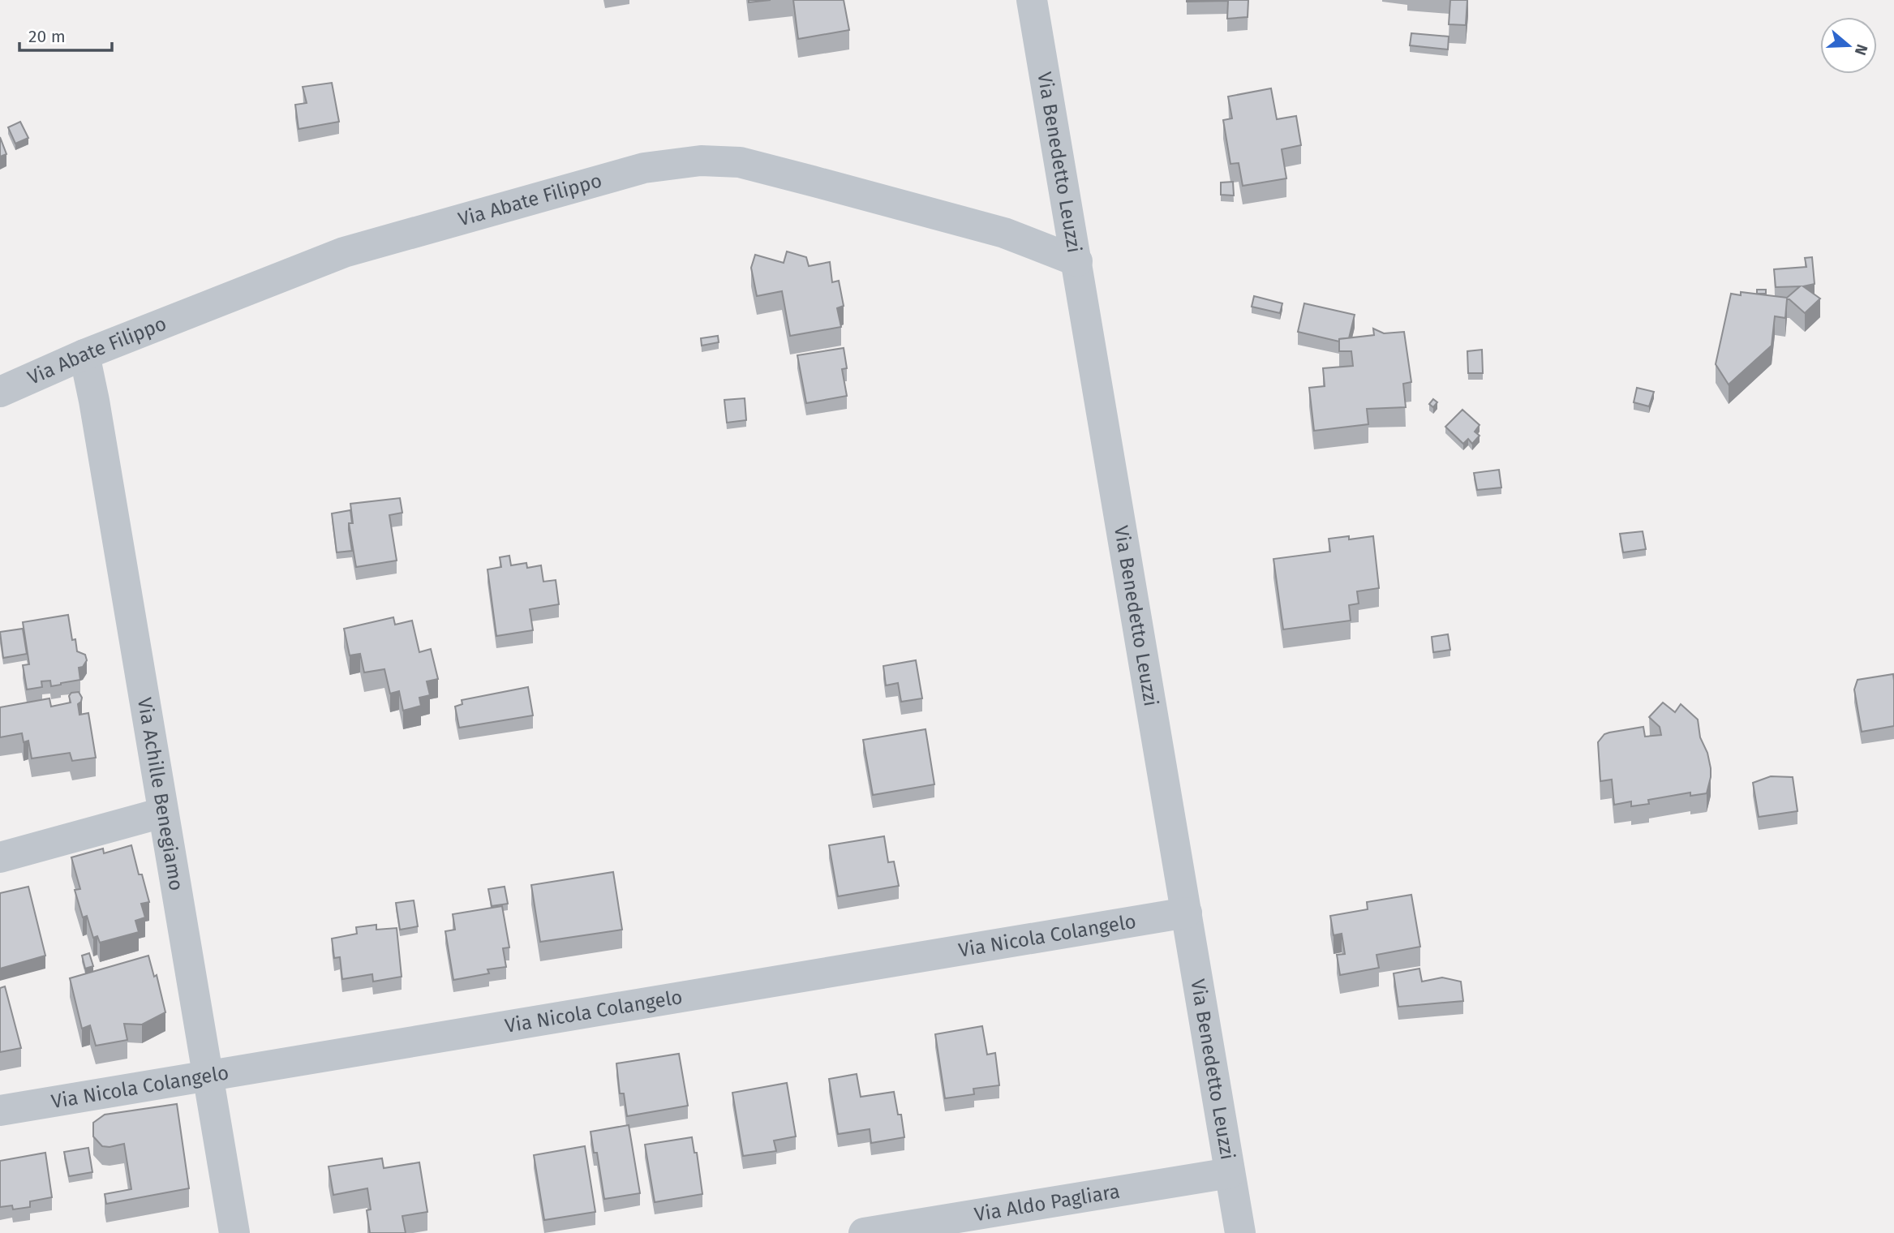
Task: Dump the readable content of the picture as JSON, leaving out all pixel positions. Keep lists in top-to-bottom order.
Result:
{
  "streets": {
    "street": [
      "Via Benedetto Leuzzi",
      "Via Abate Filippo",
      "Via Achille Benegiamo",
      "Via Nicola Colangelo",
      "Via Aldo Pagliara"
    ]
  },
  "crossings": [
    ["Via Benedetto Leuzzi", "Via Abate Filippo"],
    ["Via Benedetto Leuzzi", "Via Nicola Colangelo"],
    ["Via Benedetto Leuzzi", "Via Aldo Pagliara"],
    ["Via Abate Filippo", "Via Achille Benegiamo"],
    ["Via Achille Benegiamo", "Via Nicola Colangelo"]
  ],
  "scale_bar": "20 m",
  "north": "right"
}
